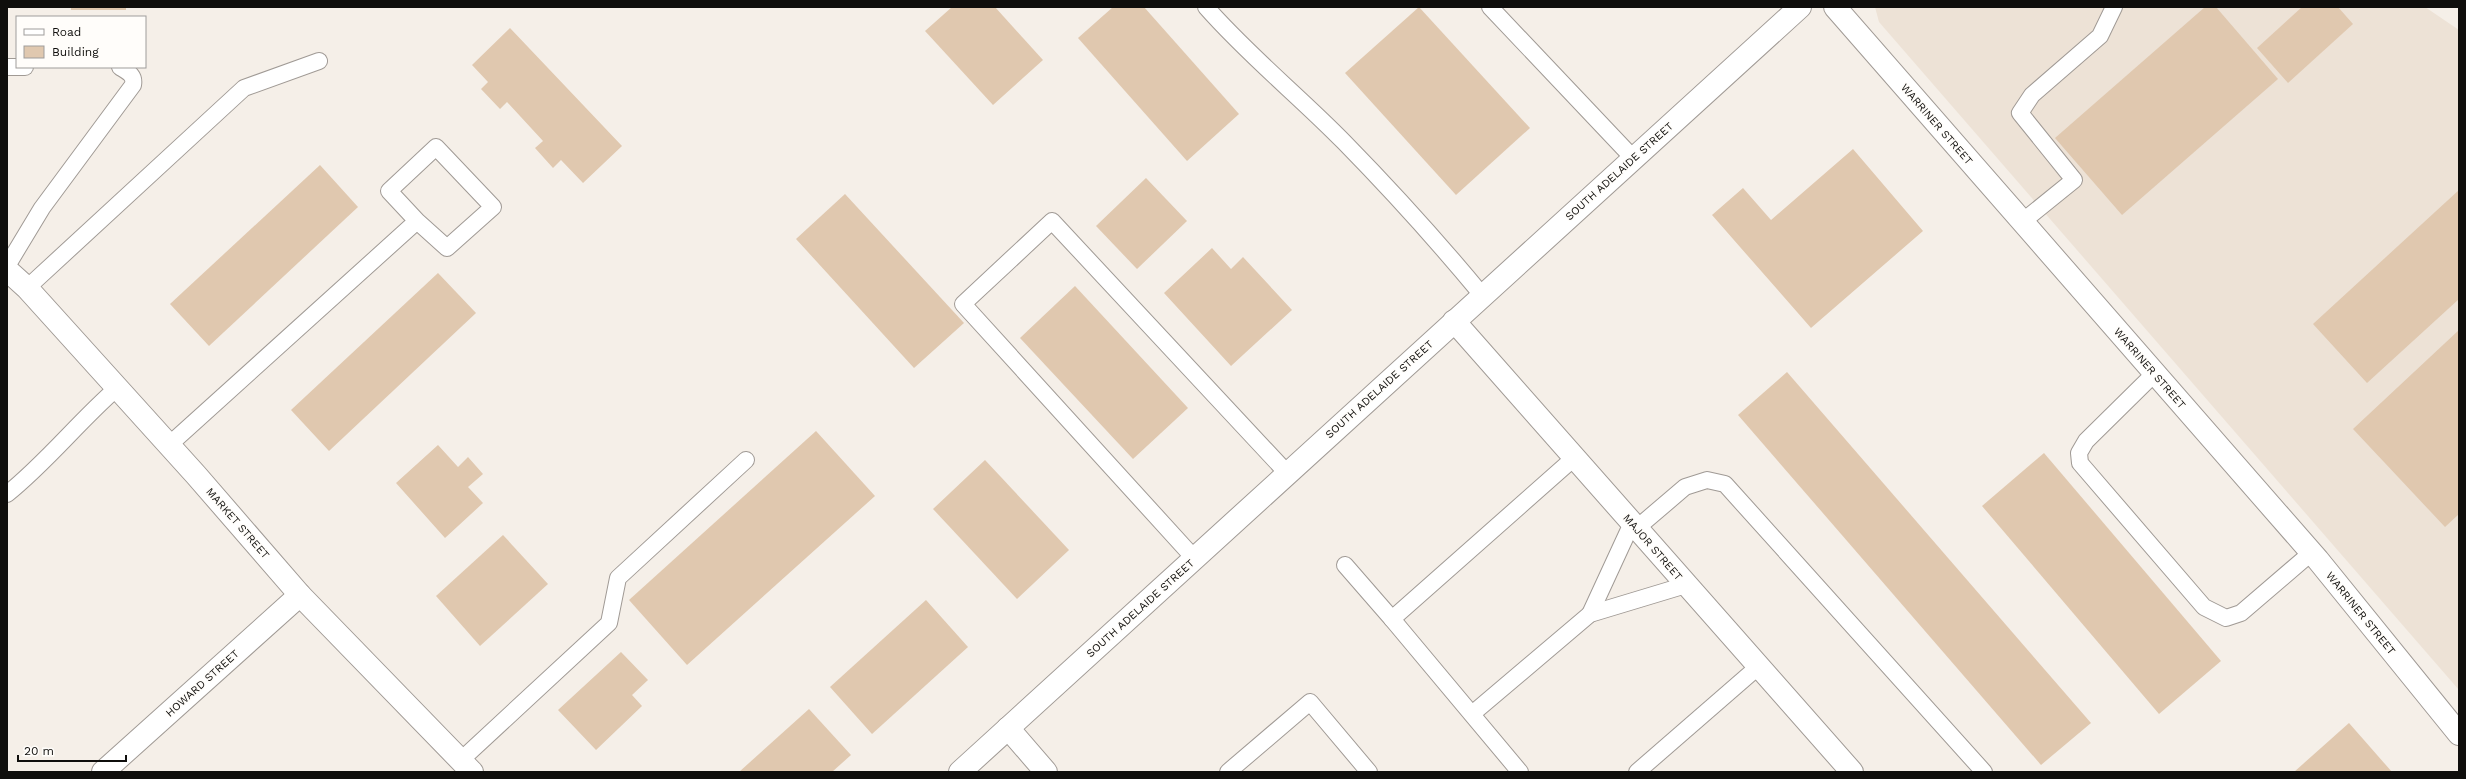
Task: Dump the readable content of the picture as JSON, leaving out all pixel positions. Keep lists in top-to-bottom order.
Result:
{
  "streets": {
    "street": [
      "WARRINER STREET",
      "SOUTH ADELAIDE STREET",
      "MARKET STREET",
      "MAJOR STREET",
      "HOWARD STREET"
    ]
  },
  "crossings": [
    ["SOUTH ADELAIDE STREET", "MAJOR STREET"],
    ["MARKET STREET", "HOWARD STREET"]
  ],
  "legend": ["Road", "Building"],
  "scale_bar": "20 m"
}
